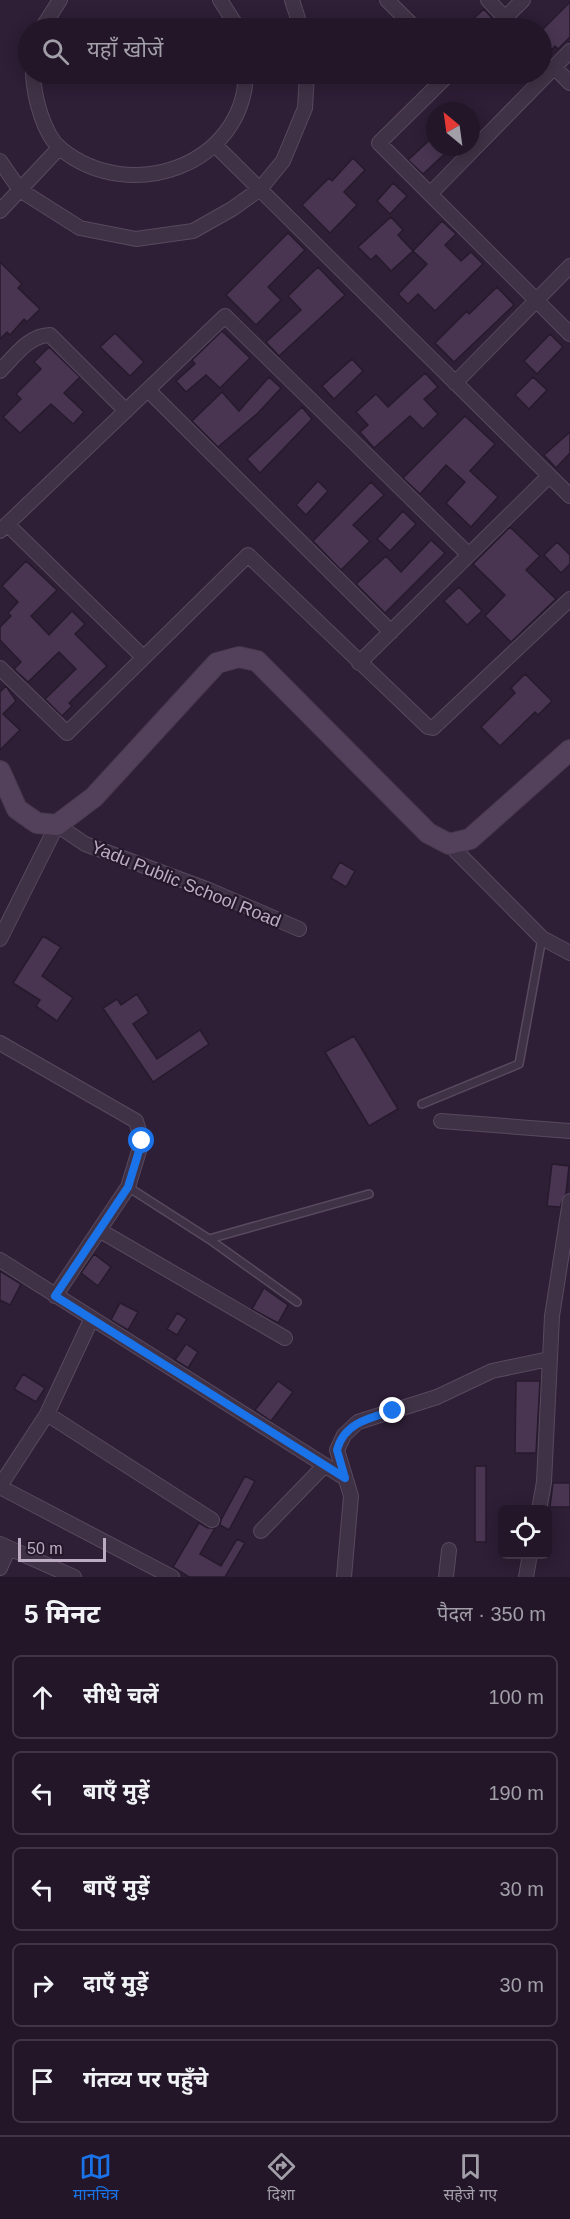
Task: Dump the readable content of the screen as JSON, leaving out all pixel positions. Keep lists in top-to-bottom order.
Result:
{
  "streets": {
    "street": ["Yadu Public School Road"]
  },
  "scale_bar": "50 m",
  "north": "top left",
  "page": {
    "search": "यहाँ खोजें",
    "scale": "50 m",
    "heading": ["5 मिनट", "पैदल · 350 m"],
    "list": [
      ["सीधे चलें", "100 m"],
      ["बाएँ मुड़ें", "190 m"],
      ["बाएँ मुड़ें", "30 m"],
      ["दाएँ मुड़ें", "30 m"],
      "गंतव्य पर पहुँचे"
    ],
    "nav": ["मानचित्र", "दिशा", "सहेजे गए"]
  }
}
